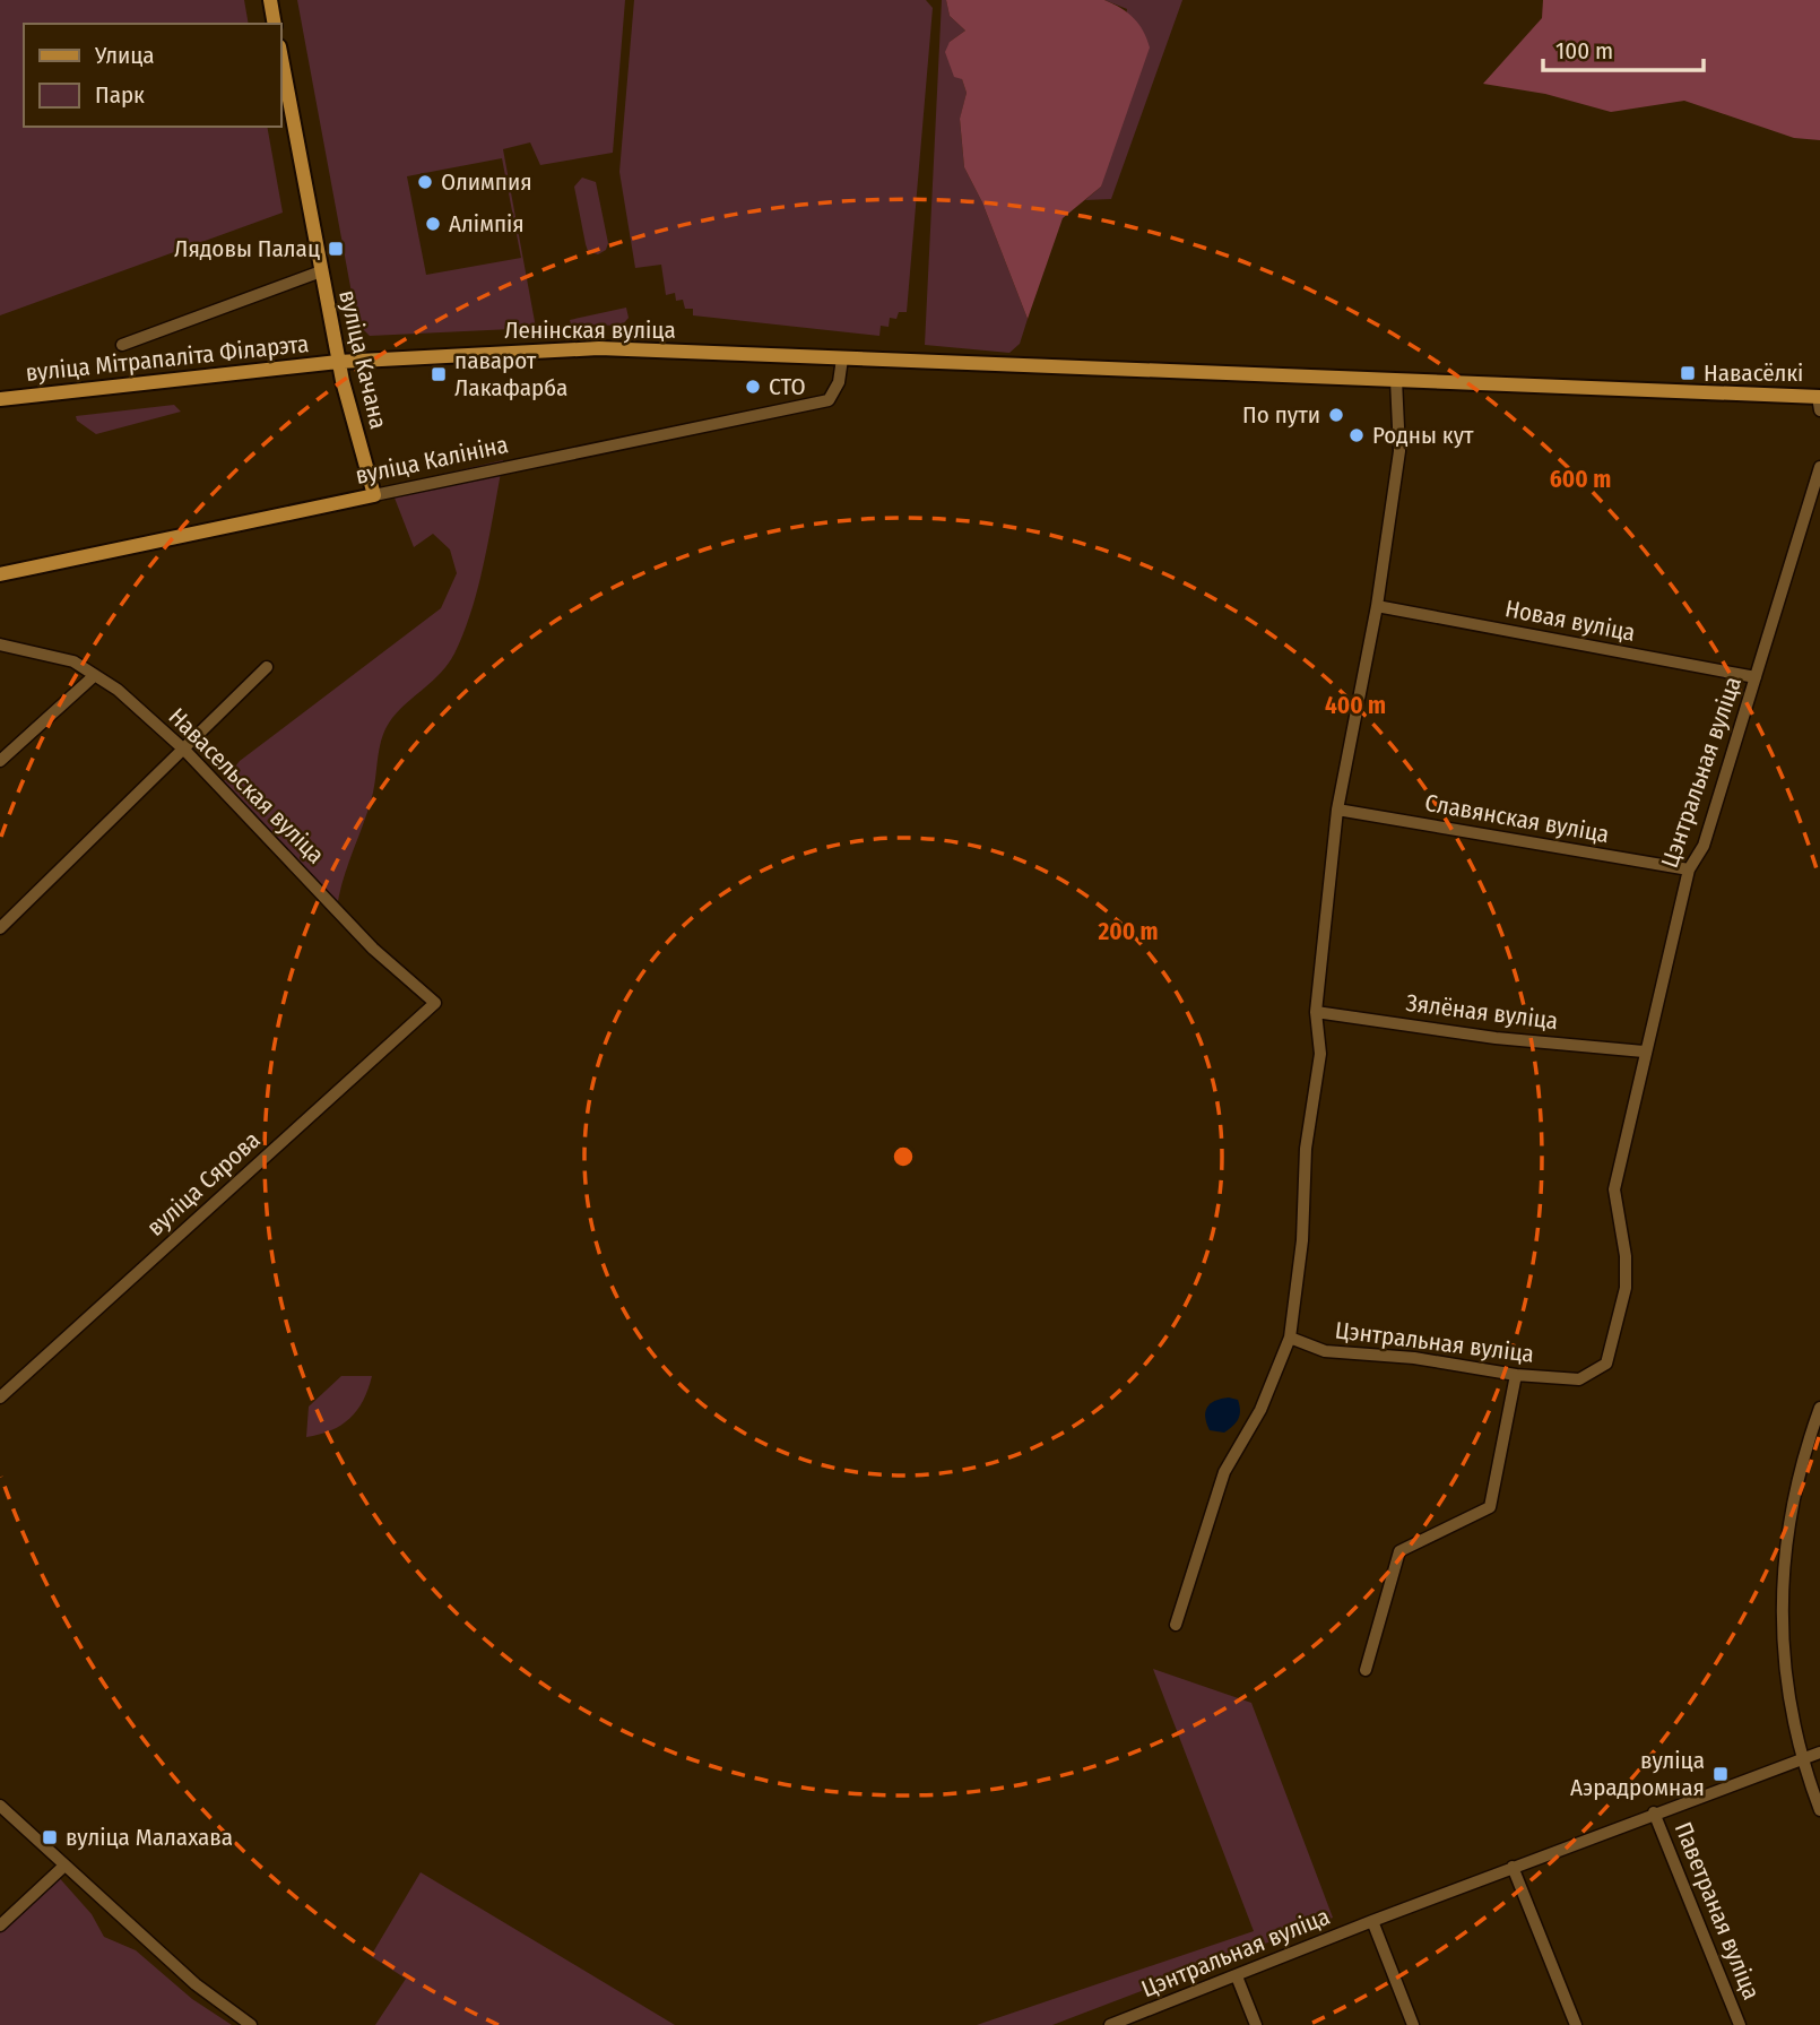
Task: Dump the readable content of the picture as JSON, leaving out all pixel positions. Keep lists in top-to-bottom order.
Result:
{
  "streets": {
    "main road": [
      "Ленінская вуліца",
      "вуліца Мітрапаліта Філарэта",
      "вуліца Качана",
      "вуліца Калініна"
    ],
    "street": [
      "Новая вуліца",
      "Цэнтральная вуліца",
      "Навасельская вуліца",
      "Славянская вуліца",
      "Зялёная вуліца",
      "вуліца Сярова",
      "Паветраная вуліца"
    ]
  },
  "crossings": [
    ["Ленінская вуліца", "вуліца Мітрапаліта Філарэта"],
    ["Ленінская вуліца", "вуліца Качана"],
    ["Ленінская вуліца", "вуліца Калініна"],
    ["вуліца Мітрапаліта Філарэта", "вуліца Качана"],
    ["вуліца Качана", "вуліца Калініна"],
    ["Новая вуліца", "Цэнтральная вуліца"],
    ["Цэнтральная вуліца", "Славянская вуліца"],
    ["Цэнтральная вуліца", "Зялёная вуліца"],
    ["Цэнтральная вуліца", "Паветраная вуліца"],
    ["Навасельская вуліца", "вуліца Сярова"]
  ],
  "places": {
    "other": [
      "Олимпия",
      "Алімпія",
      "СТО",
      "По пути",
      "Родны кут"
    ],
    "transit": [
      "Лядовы Палац",
      "Навасёлкі",
      "паварот Лакафарба",
      "вуліца Аэрадромная",
      "вуліца Малахава"
    ]
  },
  "legend": ["Улица", "Парк"],
  "scale_bar": "100 m",
  "rings": ["600 m", "400 m", "200 m"]
}
